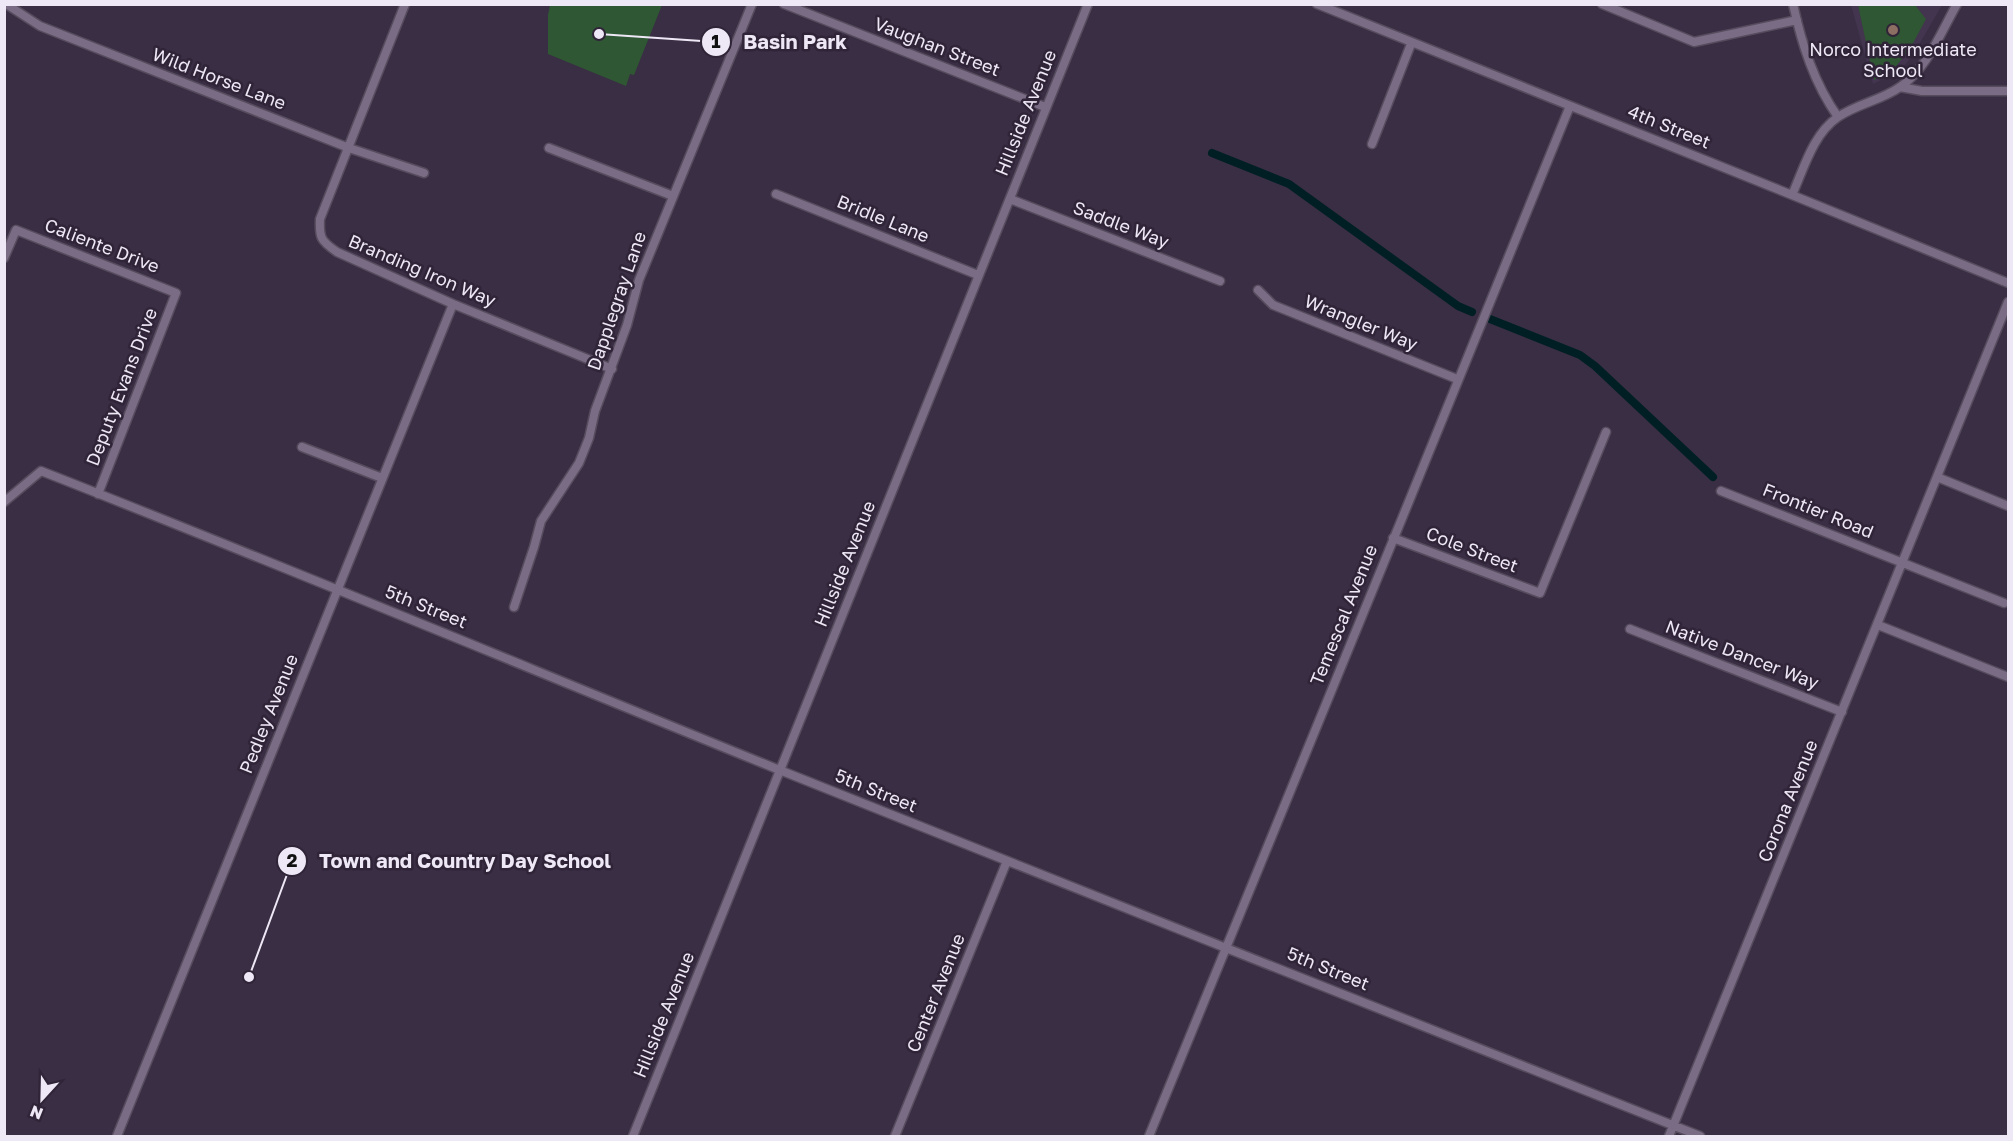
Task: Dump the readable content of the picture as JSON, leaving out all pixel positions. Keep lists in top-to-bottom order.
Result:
{
  "streets": {
    "street": [
      "Vaughan Street",
      "Wild Horse Lane",
      "Hillside Avenue",
      "4th Street",
      "Bridle Lane",
      "Saddle Way",
      "Caliente Drive",
      "Branding Iron Way",
      "Dapplegray Lane",
      "Wrangler Way",
      "Deputy Evans Drive",
      "Frontier Road",
      "Cole Street",
      "5th Street",
      "Temescal Avenue",
      "Native Dancer Way",
      "Pedley Avenue",
      "Corona Avenue",
      "Center Avenue"
    ]
  },
  "crossings": [
    ["Vaughan Street", "Hillside Avenue"],
    ["Wild Horse Lane", "Branding Iron Way"],
    ["Hillside Avenue", "Bridle Lane"],
    ["Hillside Avenue", "Saddle Way"],
    ["Hillside Avenue", "5th Street"],
    ["4th Street", "Temescal Avenue"],
    ["Caliente Drive", "Deputy Evans Drive"],
    ["Branding Iron Way", "Dapplegray Lane"],
    ["Branding Iron Way", "Pedley Avenue"],
    ["Wrangler Way", "Temescal Avenue"],
    ["Deputy Evans Drive", "5th Street"],
    ["Frontier Road", "Corona Avenue"],
    ["Cole Street", "Temescal Avenue"],
    ["5th Street", "Temescal Avenue"],
    ["5th Street", "Pedley Avenue"],
    ["5th Street", "Corona Avenue"],
    ["5th Street", "Center Avenue"],
    ["Native Dancer Way", "Corona Avenue"]
  ],
  "places": ["Norco Intermediate School", "Basin Park", "Town and Country Day School"],
  "north": "bottom"
}
